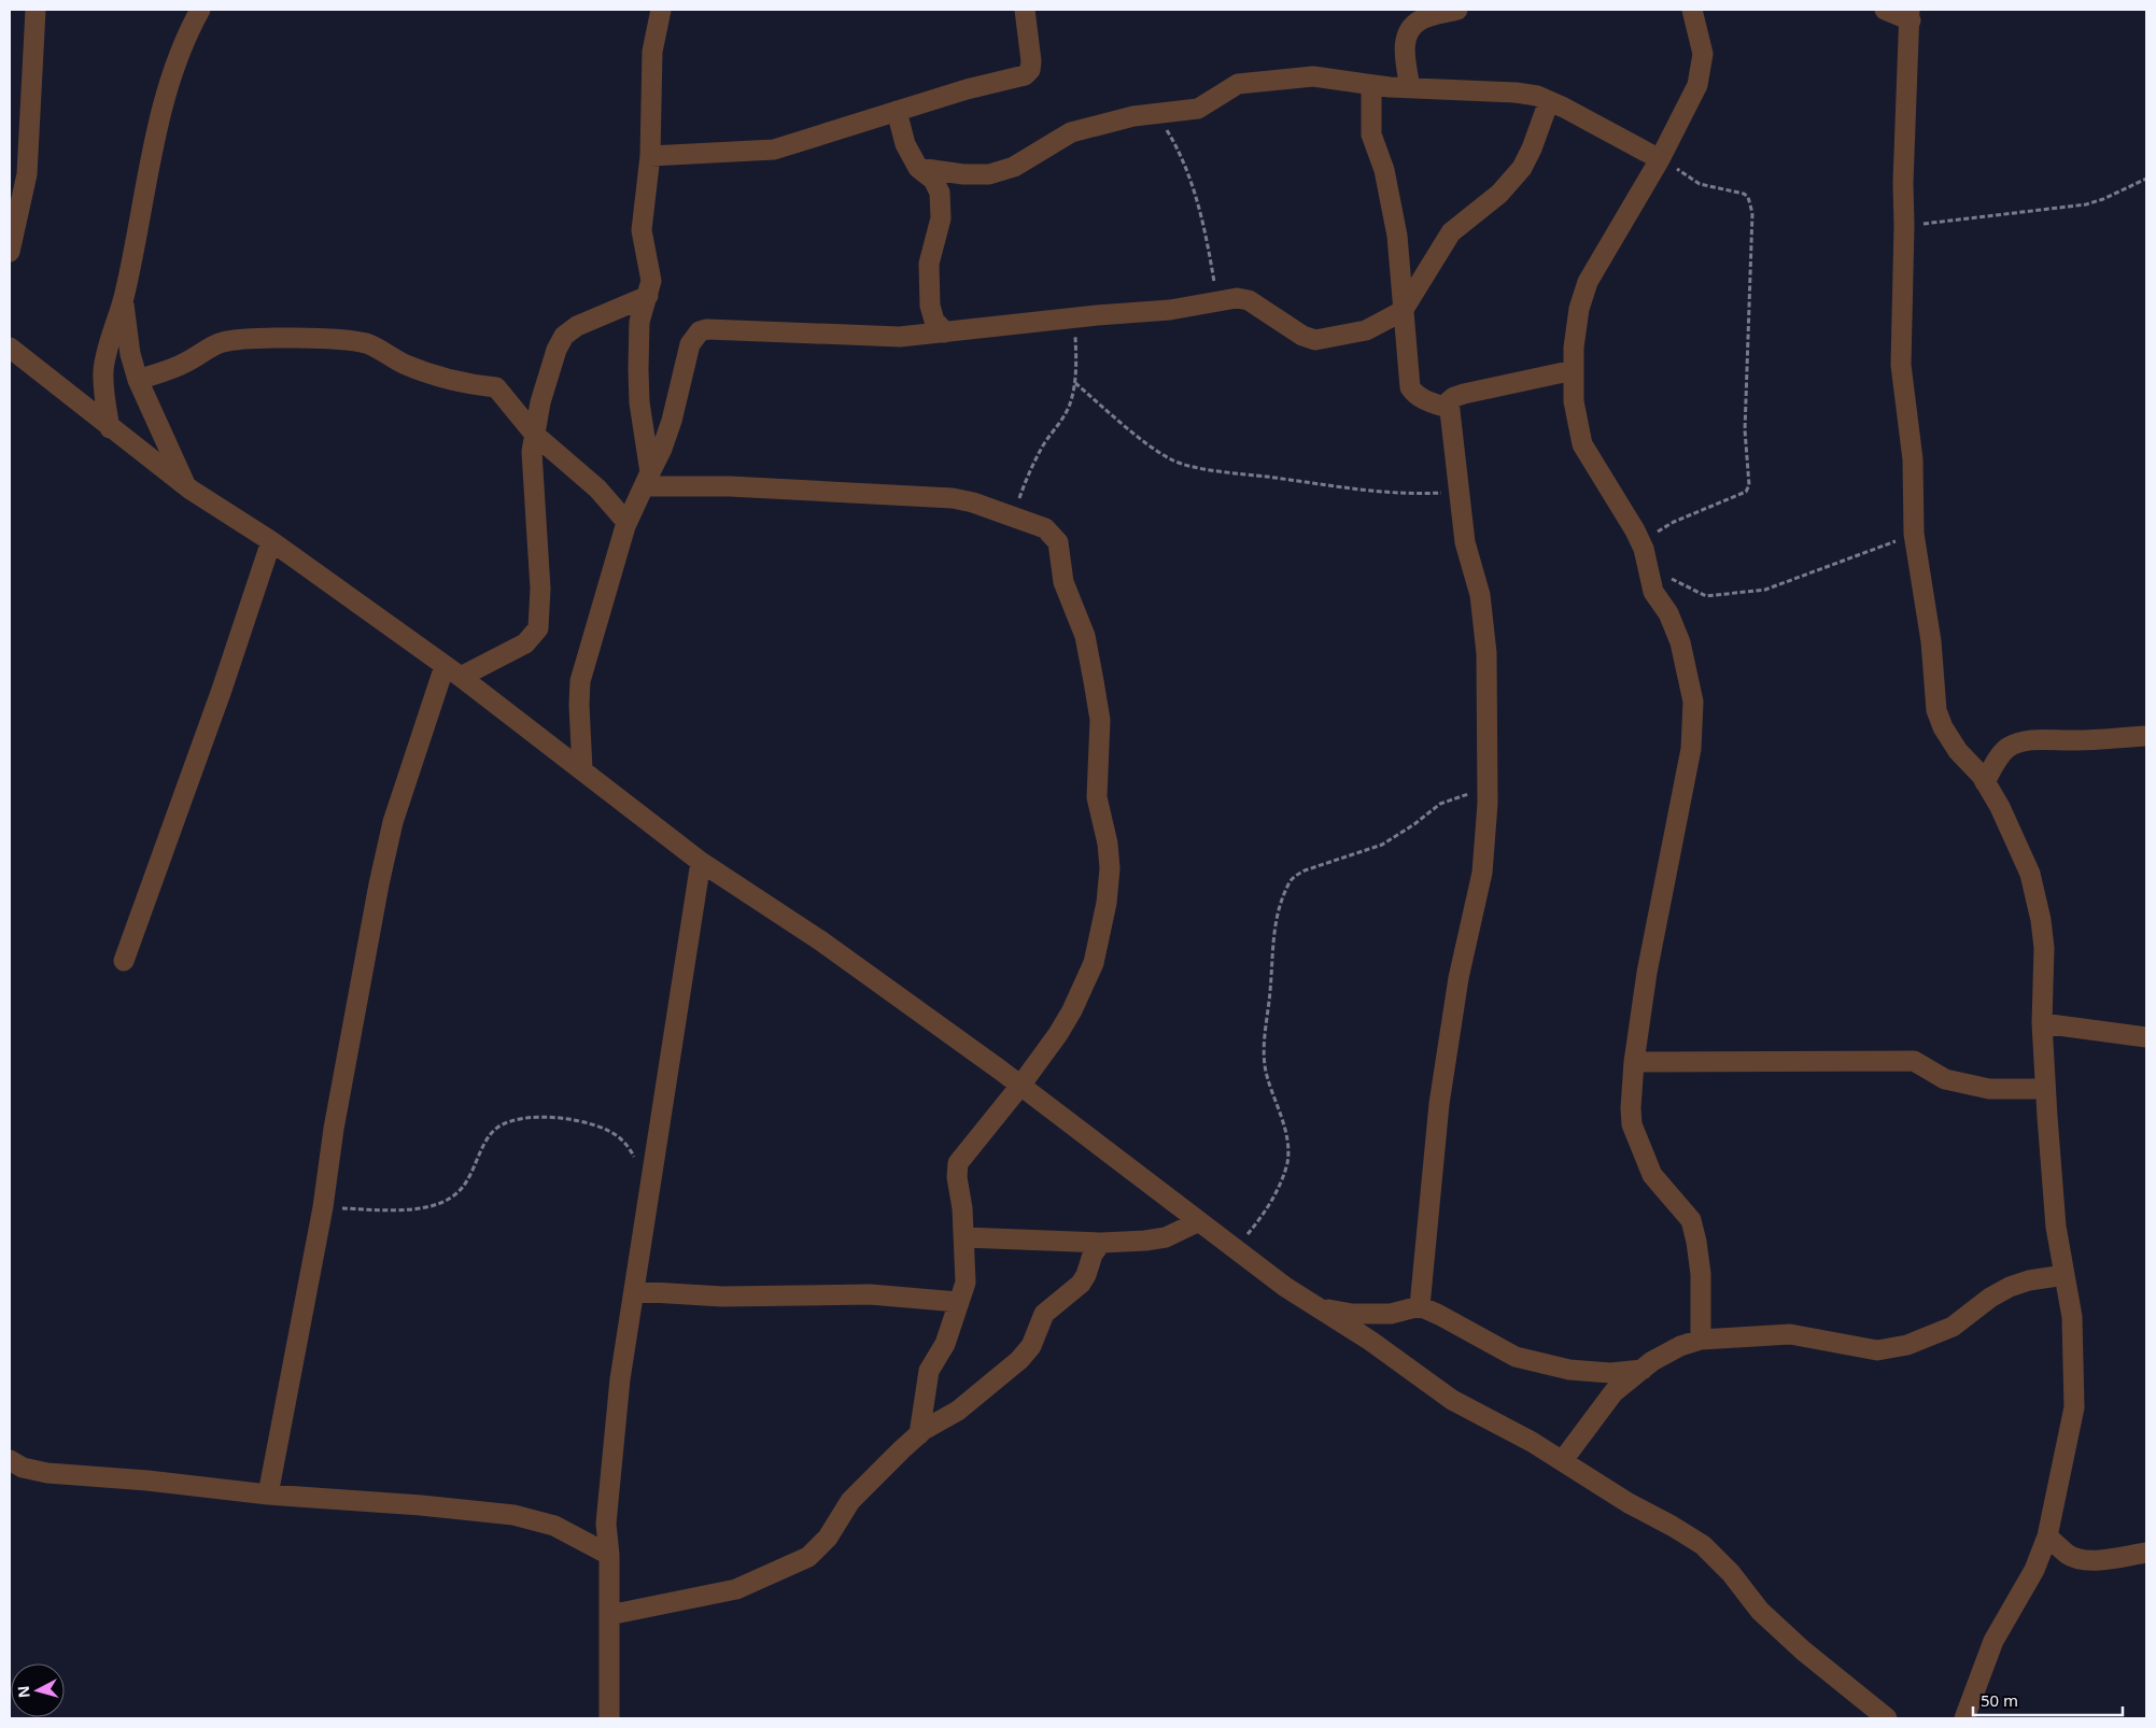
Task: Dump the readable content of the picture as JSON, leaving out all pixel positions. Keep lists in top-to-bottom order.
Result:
{
  "scale_bar": "50 m",
  "north": "left"
}
